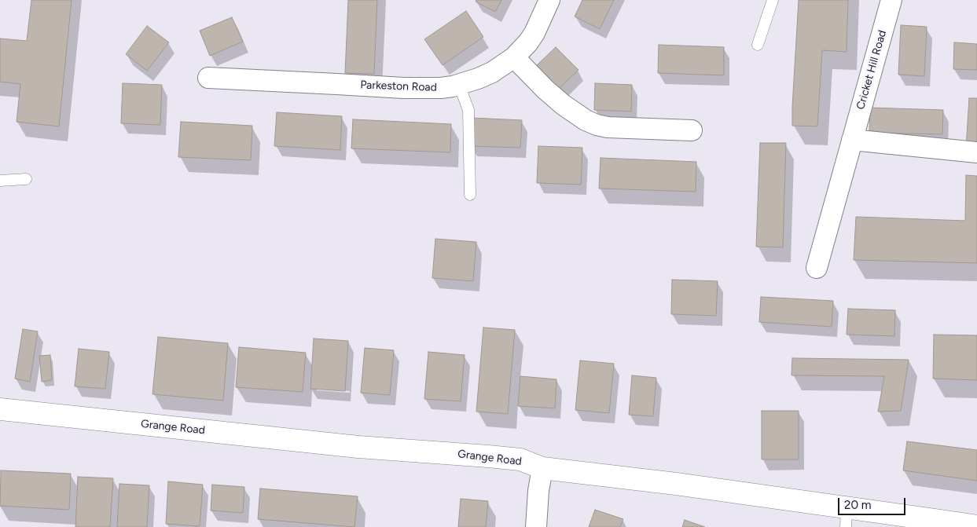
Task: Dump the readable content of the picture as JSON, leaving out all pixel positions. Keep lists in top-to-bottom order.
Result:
{
  "streets": {
    "street": ["Cricket Hill Road", "Parkeston Road", "Grange Road"]
  },
  "scale_bar": "20 m"
}
